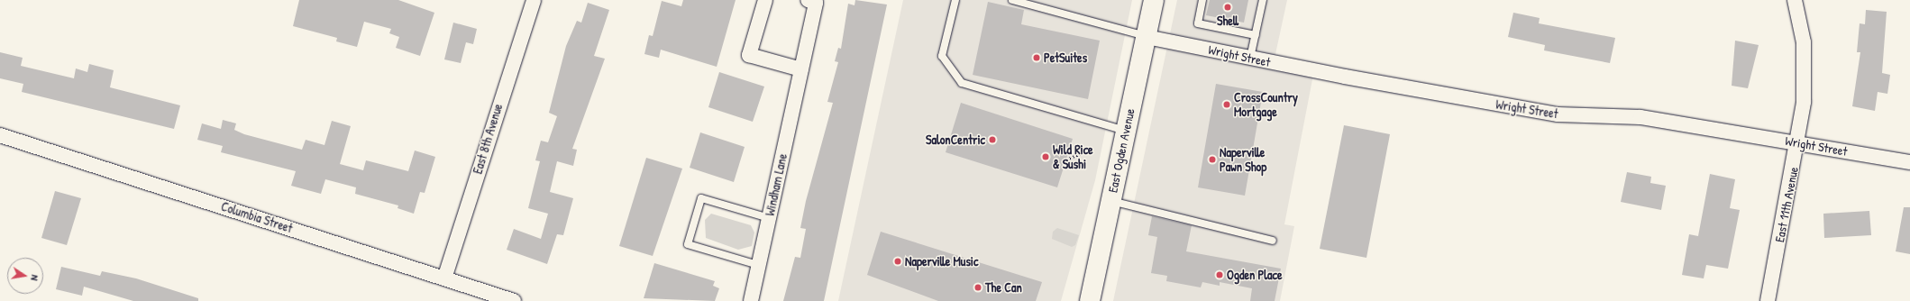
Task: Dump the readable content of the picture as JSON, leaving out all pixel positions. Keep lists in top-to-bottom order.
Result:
{
  "streets": {
    "main road": ["East Ogden Avenue"],
    "street": [
      "Wright Street",
      "East 8th Avenue",
      "Windham Lane",
      "East 11th Avenue",
      "Columbia Street"
    ]
  },
  "crossings": [
    ["Wright Street", "East Ogden Avenue"],
    ["Wright Street", "East 11th Avenue"],
    ["East 8th Avenue", "Columbia Street"]
  ],
  "places": [
    "Shell",
    "PetSuites",
    "CrossCountry Mortgage",
    "SalonCentric",
    "Wild Rice & Sushi",
    "Naperville Pawn Shop",
    "Naperville Music",
    "Ogden Place",
    "The Can"
  ],
  "north": "right"
}
